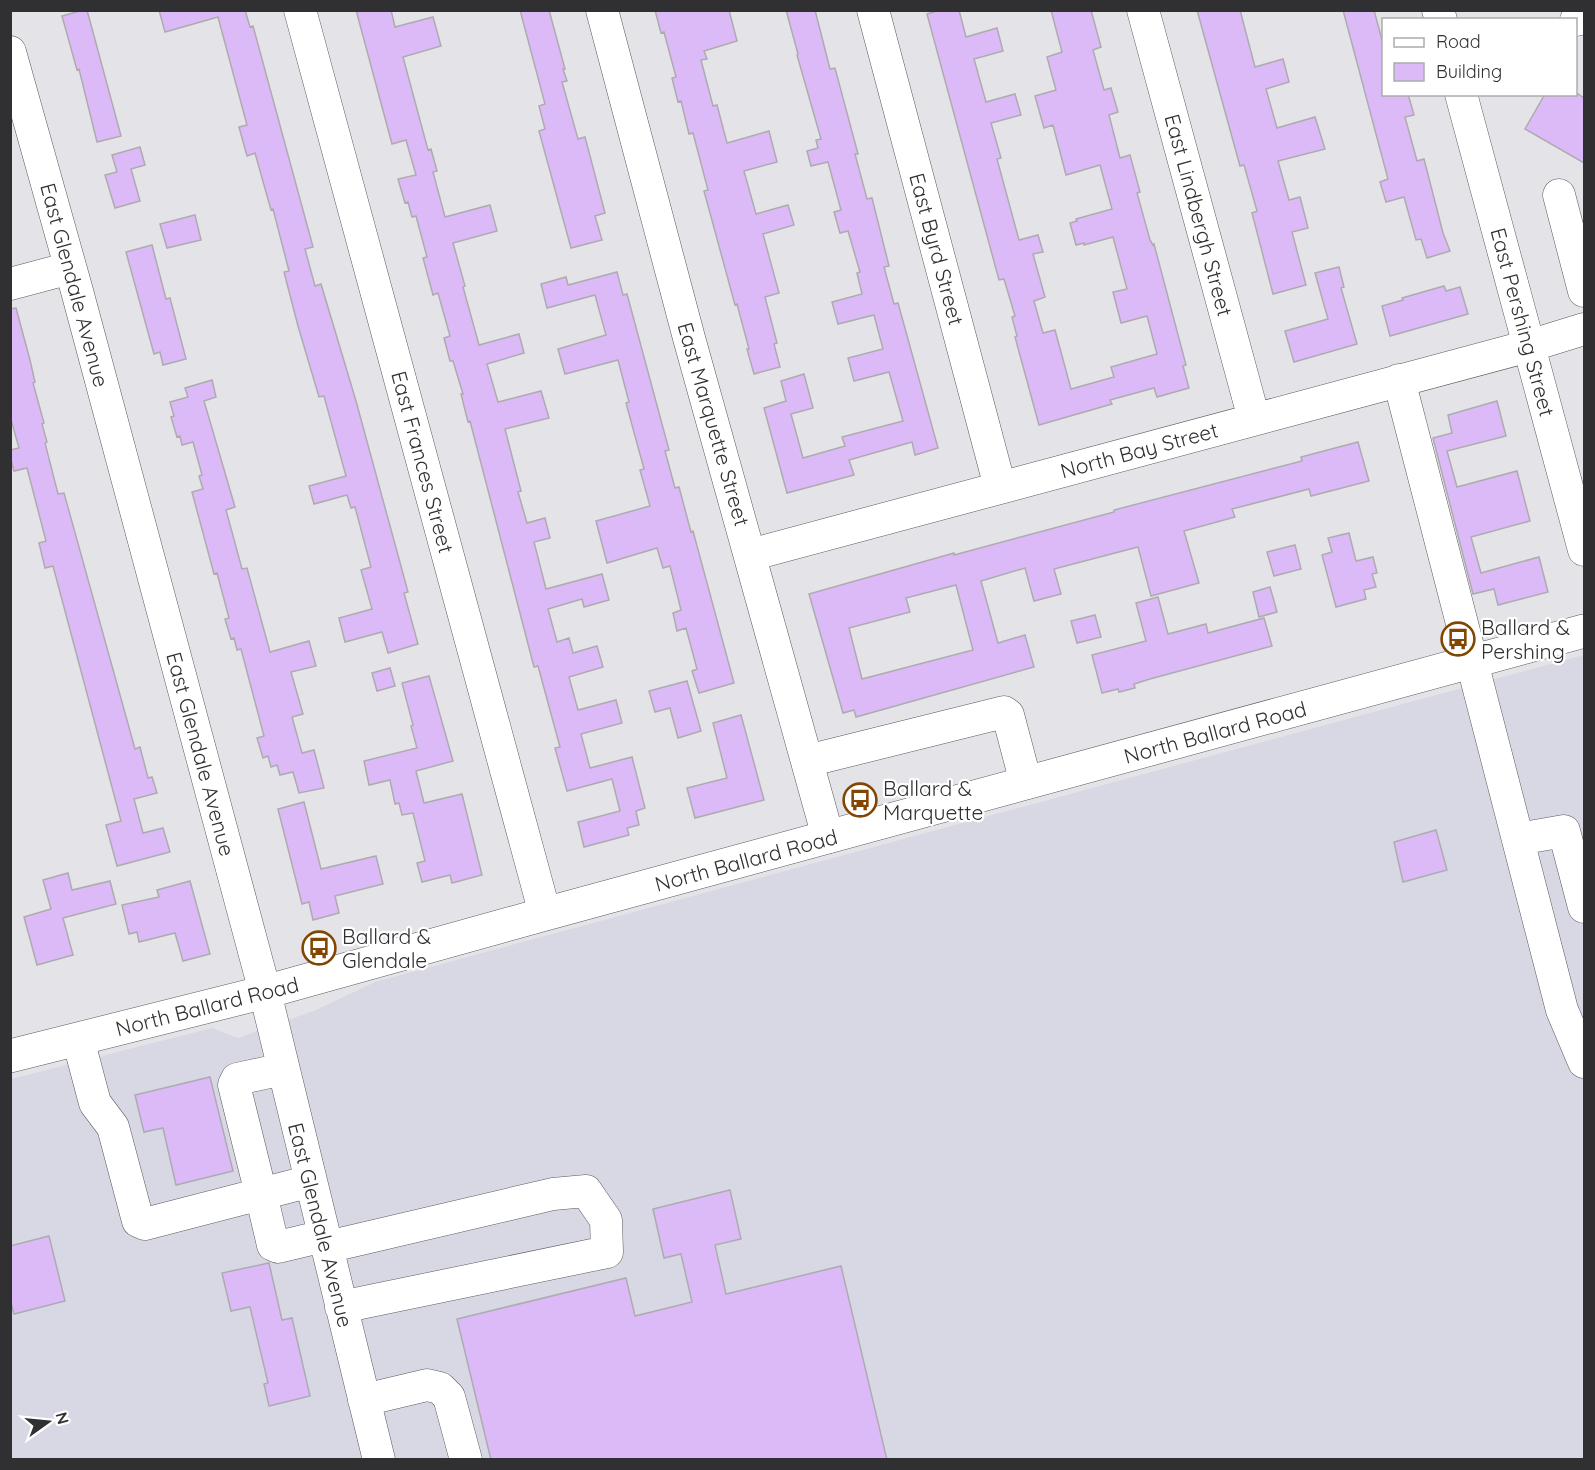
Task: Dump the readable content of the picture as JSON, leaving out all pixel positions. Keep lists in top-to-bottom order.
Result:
{
  "streets": {
    "main road": ["North Ballard Road"],
    "street": [
      "East Lindbergh Street",
      "East Byrd Street",
      "East Glendale Avenue",
      "East Pershing Street",
      "East Marquette Street",
      "North Bay Street",
      "East Frances Street"
    ]
  },
  "crossings": [
    ["East Lindbergh Street", "North Bay Street"],
    ["East Byrd Street", "North Bay Street"],
    ["East Glendale Avenue", "North Ballard Road"],
    ["East Pershing Street", "North Bay Street"],
    ["East Marquette Street", "North Bay Street"],
    ["East Marquette Street", "North Ballard Road"],
    ["East Frances Street", "North Ballard Road"]
  ],
  "places": {
    "bus stop": ["Ballard & Pershing", "Ballard & Marquette", "Ballard & Glendale"]
  },
  "legend": ["Road", "Building"],
  "north": "right"
}
